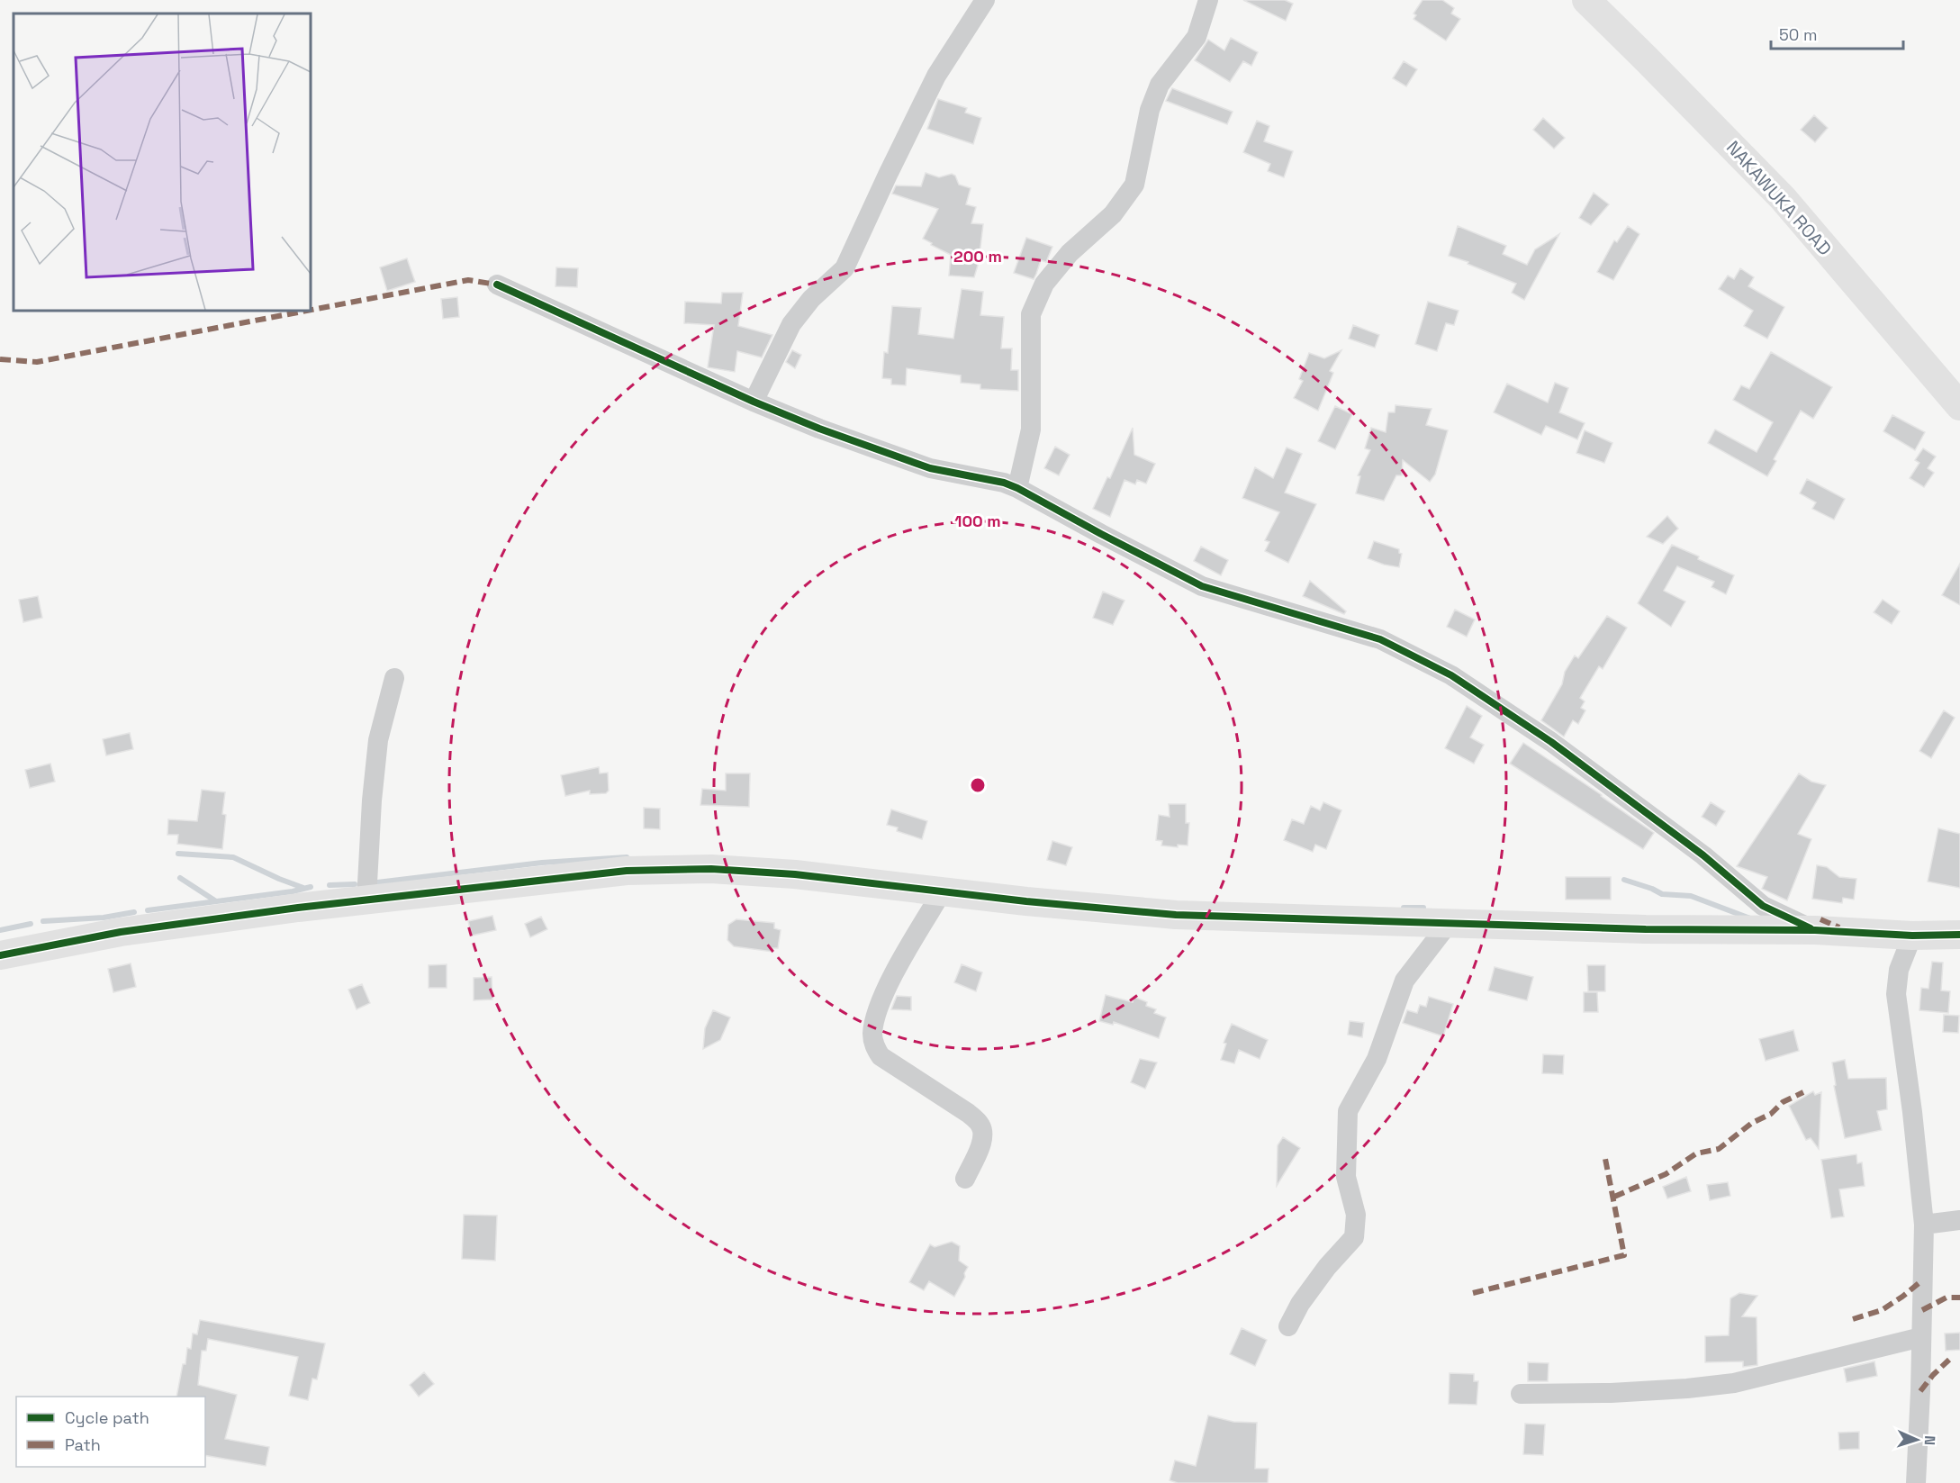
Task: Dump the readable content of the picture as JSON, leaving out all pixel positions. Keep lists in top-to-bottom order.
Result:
{
  "streets": {
    "street": ["NAKAWUKA ROAD"]
  },
  "legend": ["Cycle path", "Path"],
  "scale_bar": "50 m",
  "north": "right",
  "rings": ["200 m", "100 m"]
}
